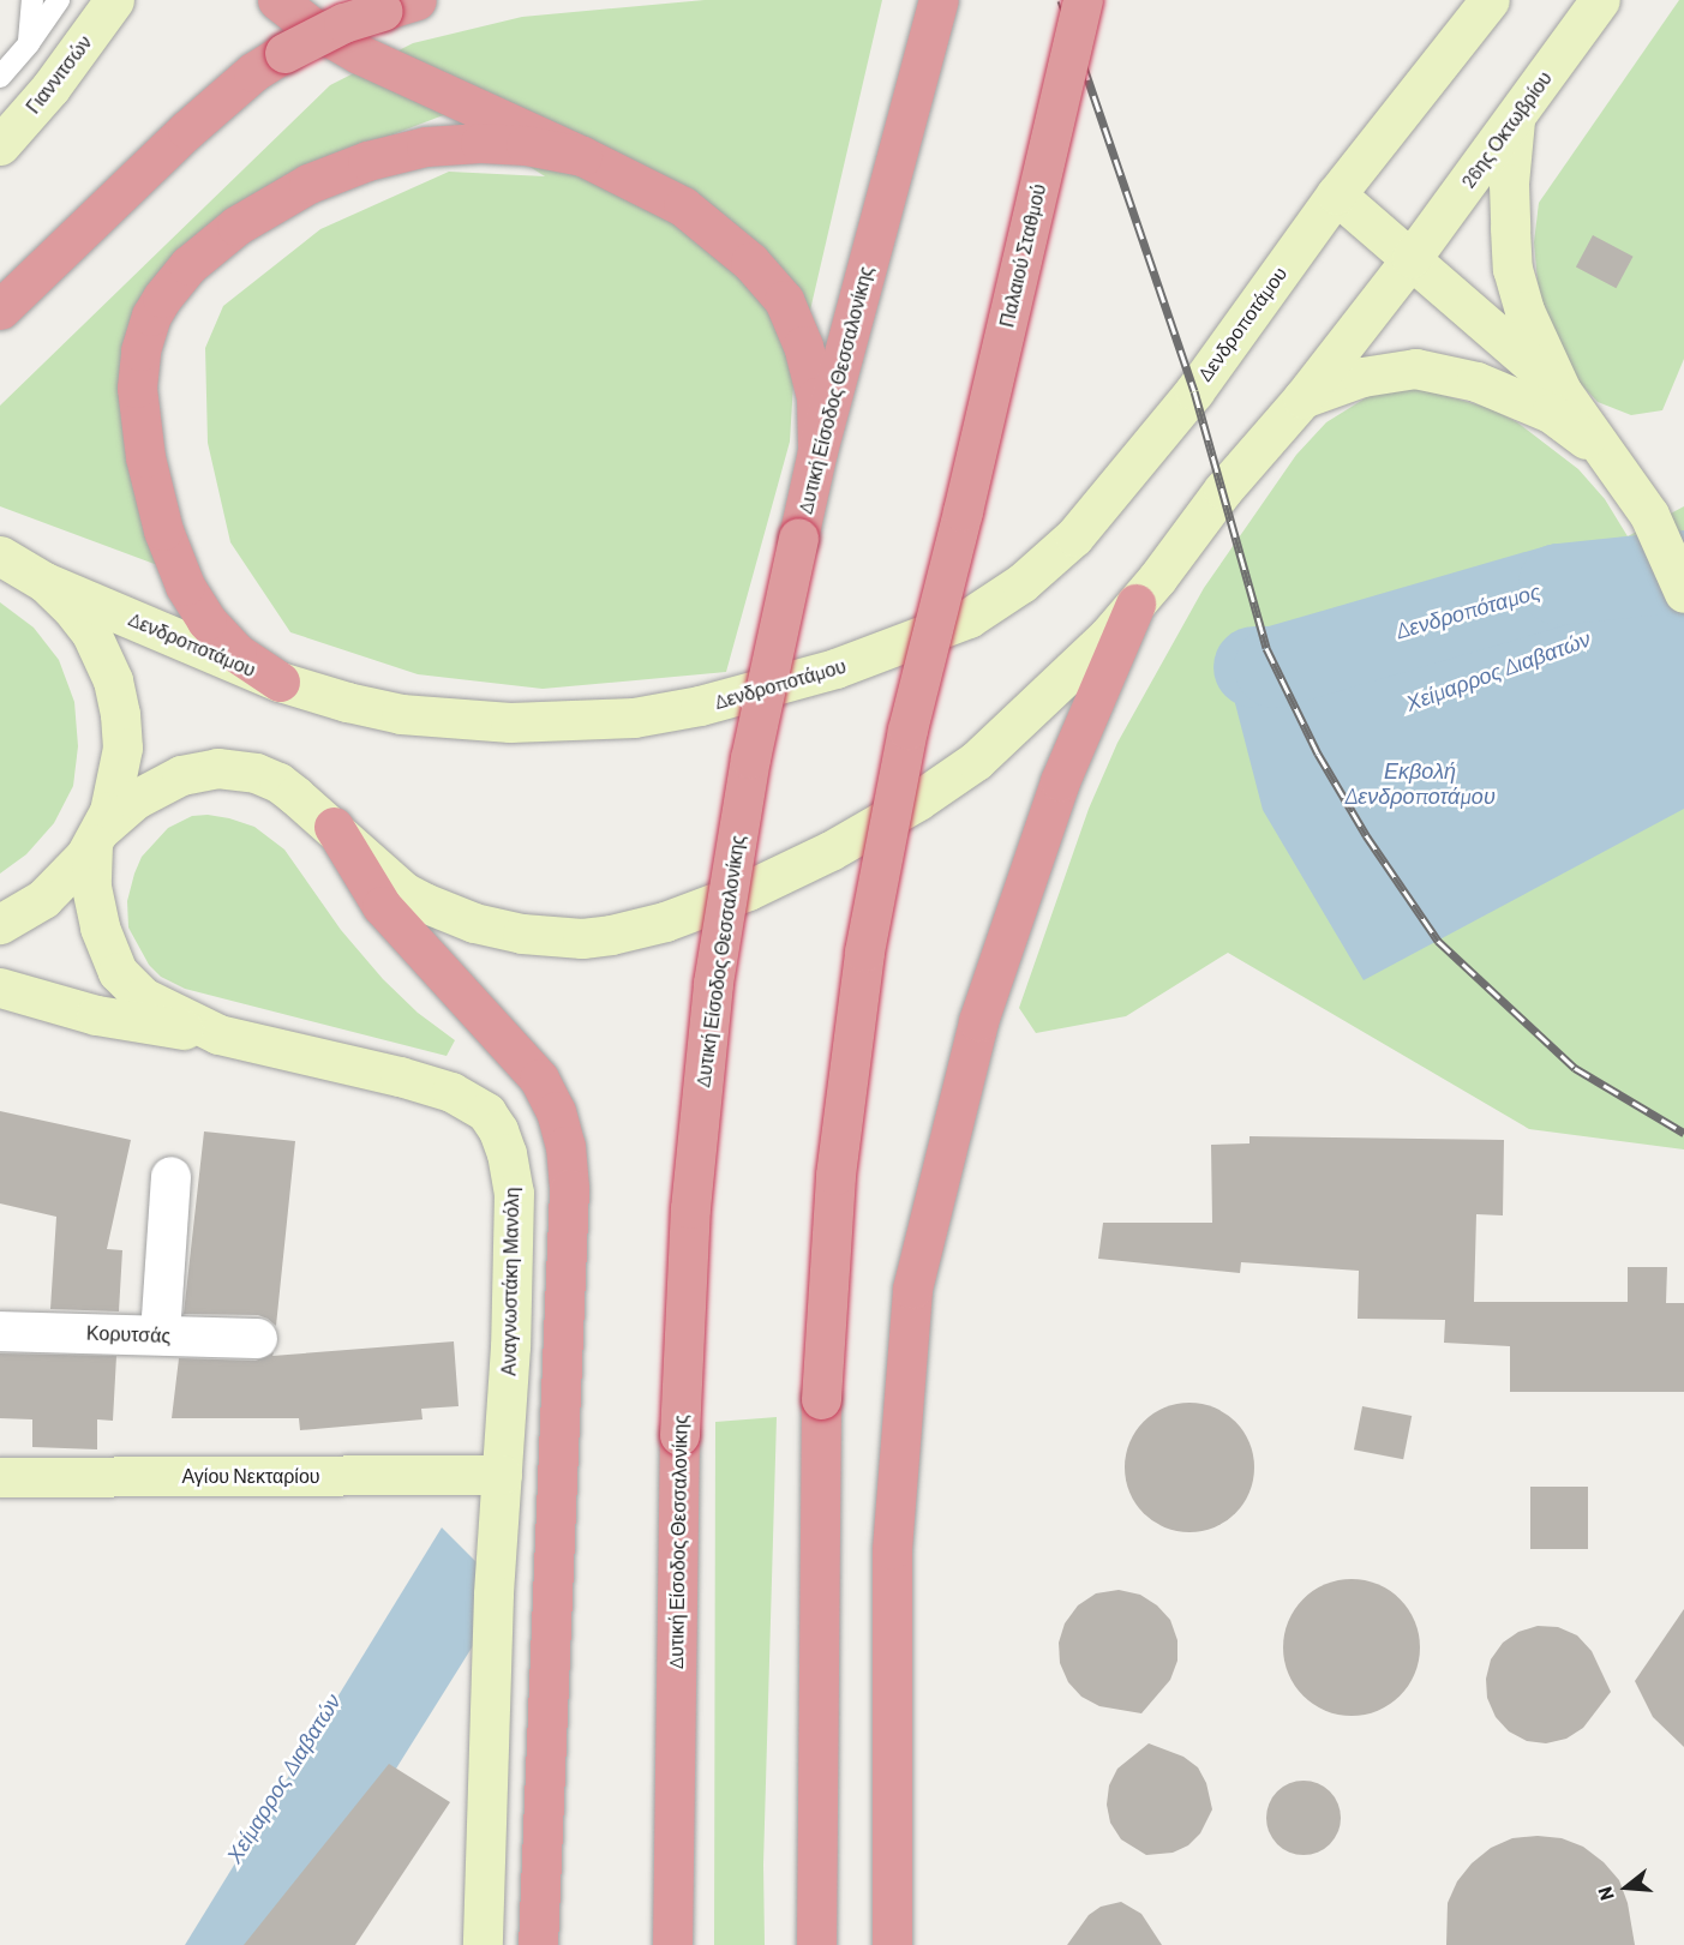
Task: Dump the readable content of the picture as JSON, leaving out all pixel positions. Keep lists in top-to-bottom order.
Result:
{
  "streets": {
    "highway": ["Παλαιού Σταθμού", "Δυτική Είσοδος Θεσσαλονίκης"],
    "main road": [
      "Γιαννιτσών",
      "26ης Οκτωβρίου",
      "Δενδροποτάμου",
      "Αναγνωστάκη Μανόλη",
      "Αγίου Νεκταρίου"
    ],
    "street": ["Κορυτσάς"]
  },
  "crossings": [
    ["Δενδροποτάμου", "Αναγνωστάκη Μανόλη"],
    ["Αναγνωστάκη Μανόλη", "Αγίου Νεκταρίου"]
  ],
  "water": ["Δενδροπόταμος", "Χείμαρρος Διαβατών", "Εκβολή Δενδροποτάμου"],
  "north": "left"
}
